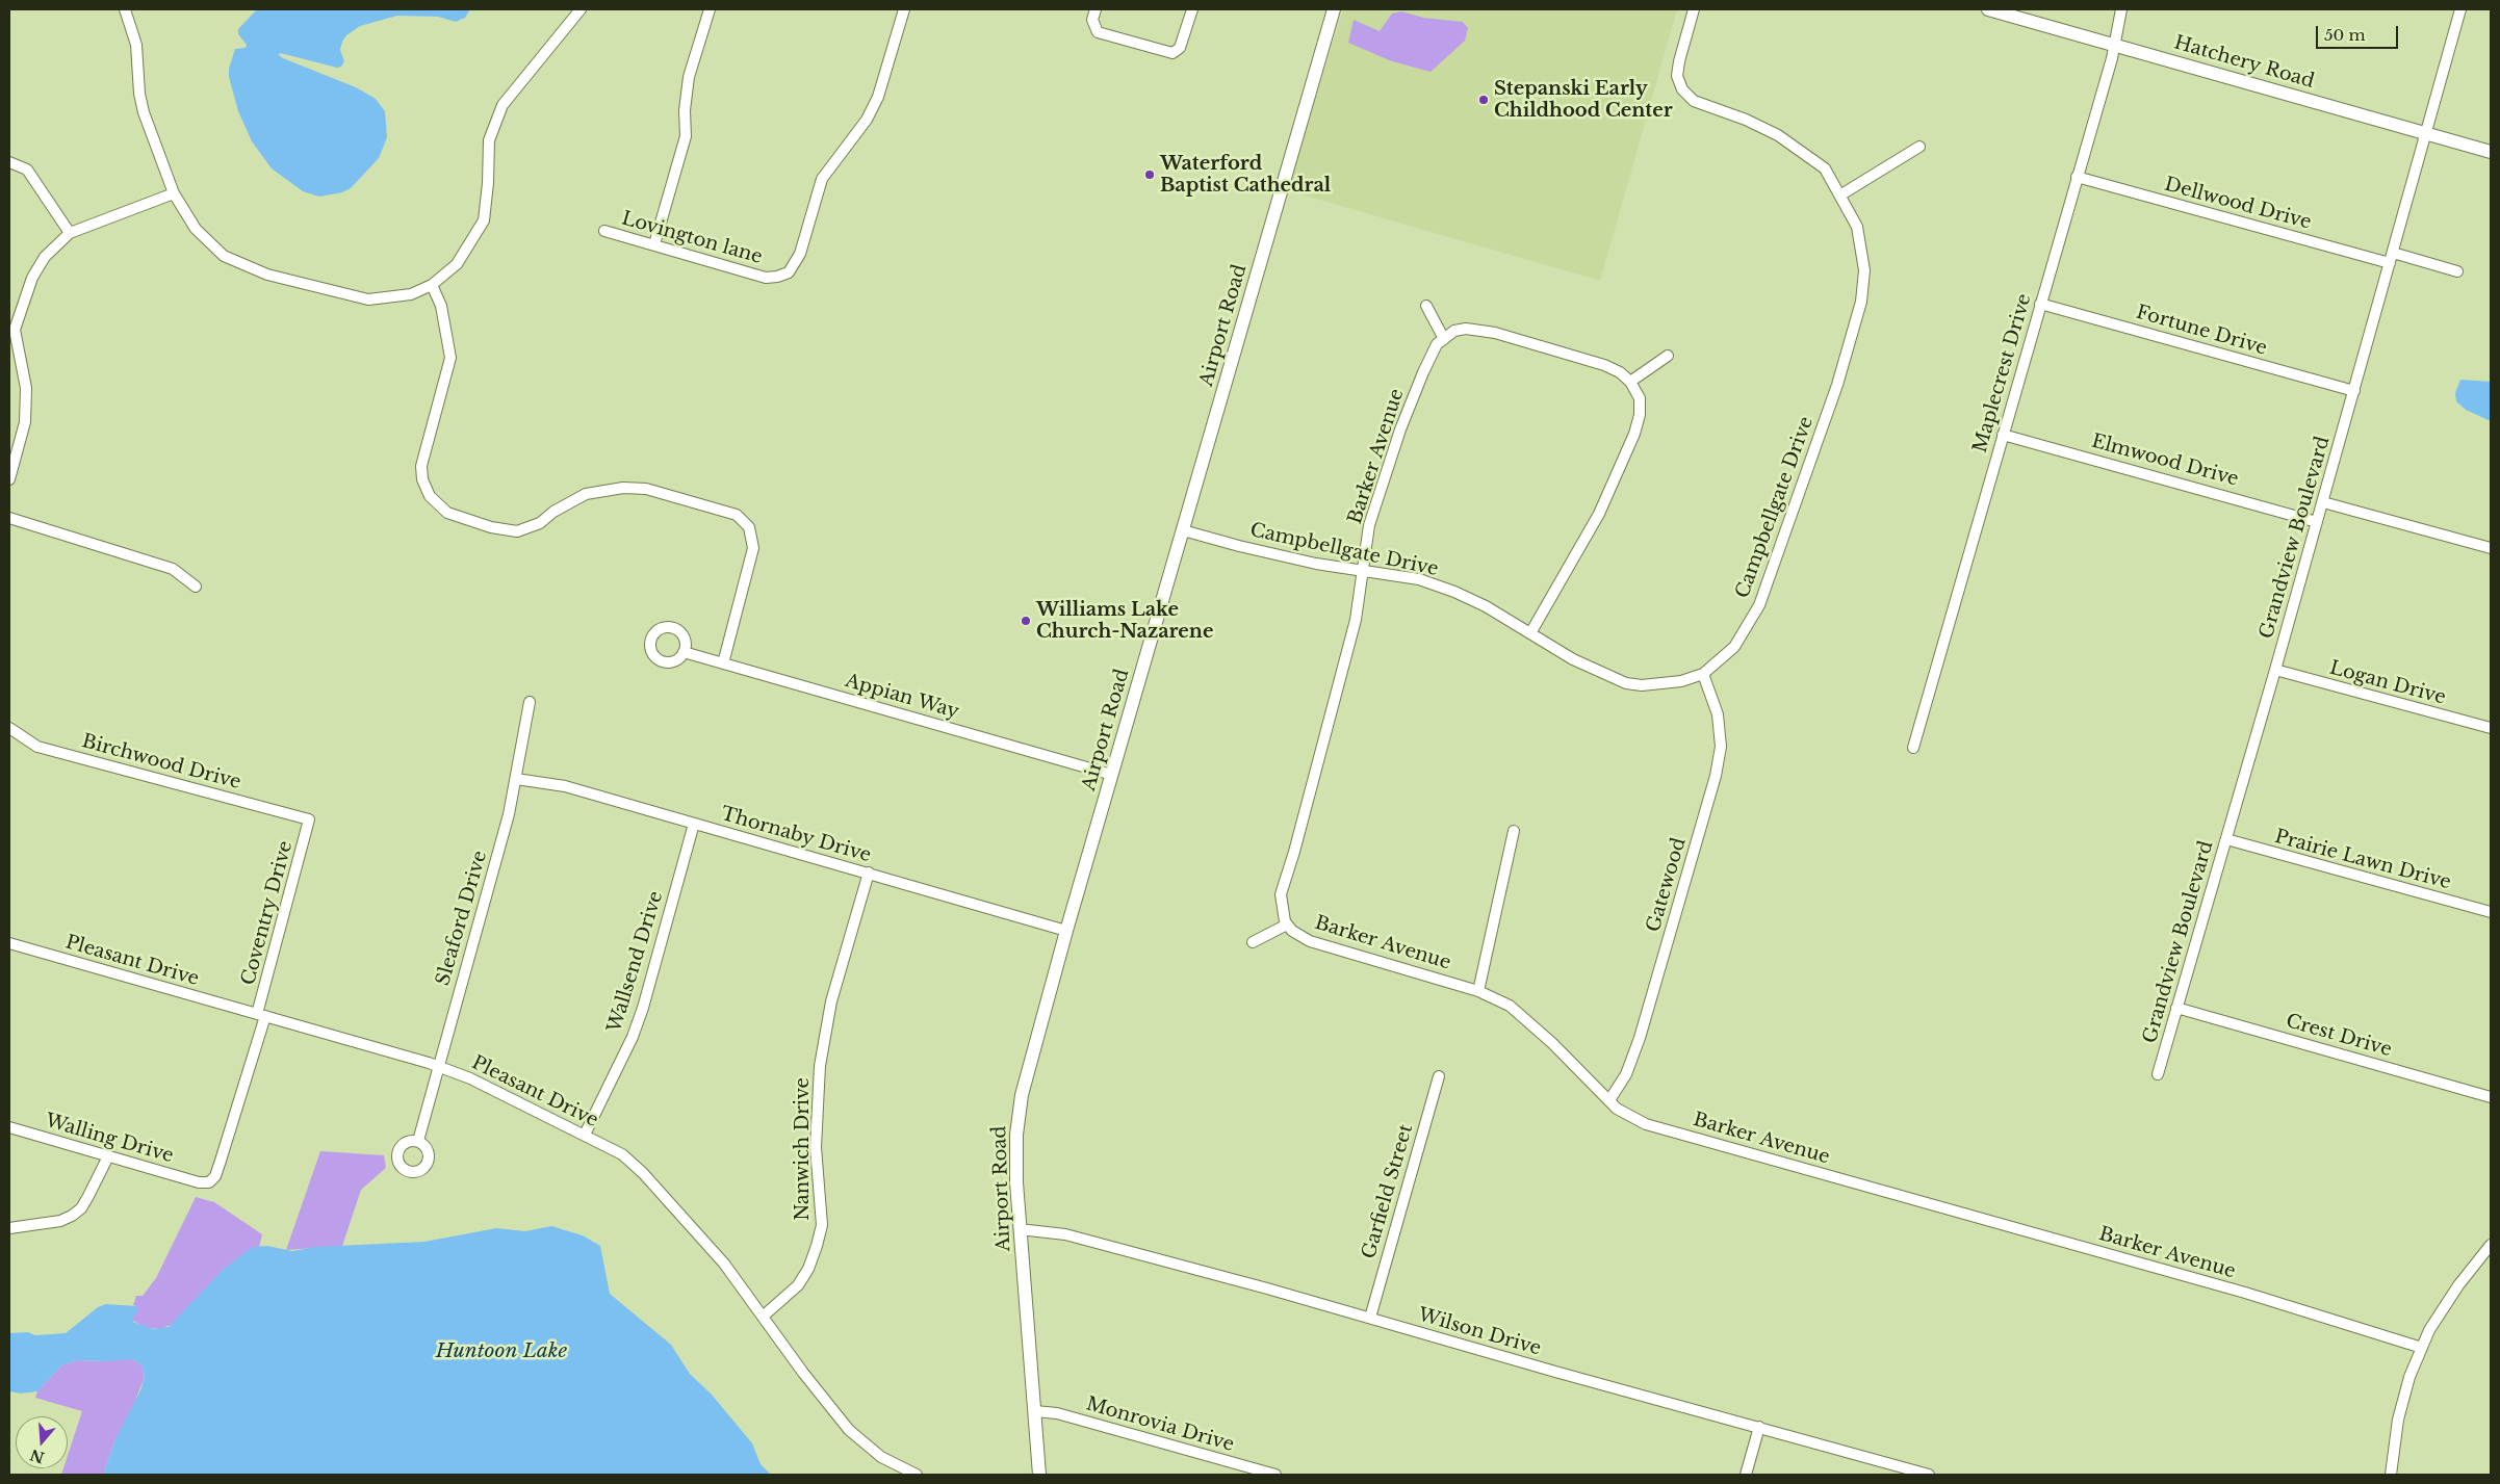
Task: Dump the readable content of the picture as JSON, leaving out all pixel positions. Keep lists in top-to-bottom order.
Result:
{
  "streets": {
    "street": [
      "Hatchery Road",
      "Dellwood Drive",
      "Lovington lane",
      "Airport Road",
      "Fortune Drive",
      "Maplecrest Drive",
      "Barker Avenue",
      "Elmwood Drive",
      "Campbellgate Drive",
      "Grandview Boulevard",
      "Logan Drive",
      "Appian Way",
      "Birchwood Drive",
      "Thornaby Drive",
      "Prairie Lawn Drive",
      "Gatewood",
      "Coventry Drive",
      "Sleaford Drive",
      "Pleasant Drive",
      "Wallsend Drive",
      "Crest Drive",
      "Walling Drive",
      "Nanwich Drive",
      "Garfield Street",
      "Wilson Drive",
      "Monrovia Drive"
    ]
  },
  "crossings": [
    ["Hatchery Road", "Maplecrest Drive"],
    ["Hatchery Road", "Grandview Boulevard"],
    ["Dellwood Drive", "Maplecrest Drive"],
    ["Dellwood Drive", "Grandview Boulevard"],
    ["Airport Road", "Campbellgate Drive"],
    ["Airport Road", "Appian Way"],
    ["Airport Road", "Thornaby Drive"],
    ["Airport Road", "Wilson Drive"],
    ["Airport Road", "Monrovia Drive"],
    ["Fortune Drive", "Maplecrest Drive"],
    ["Fortune Drive", "Grandview Boulevard"],
    ["Maplecrest Drive", "Elmwood Drive"],
    ["Barker Avenue", "Campbellgate Drive"],
    ["Barker Avenue", "Gatewood"],
    ["Elmwood Drive", "Grandview Boulevard"],
    ["Campbellgate Drive", "Gatewood"],
    ["Grandview Boulevard", "Logan Drive"],
    ["Grandview Boulevard", "Prairie Lawn Drive"],
    ["Grandview Boulevard", "Crest Drive"],
    ["Birchwood Drive", "Coventry Drive"],
    ["Thornaby Drive", "Sleaford Drive"],
    ["Thornaby Drive", "Wallsend Drive"],
    ["Thornaby Drive", "Nanwich Drive"],
    ["Coventry Drive", "Pleasant Drive"],
    ["Coventry Drive", "Walling Drive"],
    ["Sleaford Drive", "Pleasant Drive"],
    ["Pleasant Drive", "Wallsend Drive"],
    ["Pleasant Drive", "Nanwich Drive"],
    ["Garfield Street", "Wilson Drive"]
  ],
  "water": ["Huntoon Lake"],
  "places": ["Stepanski Early Childhood Center", "Waterford Baptist Cathedral", "Williams Lake Church-Nazarene"],
  "scale_bar": "50 m",
  "north": "bottom"
}
